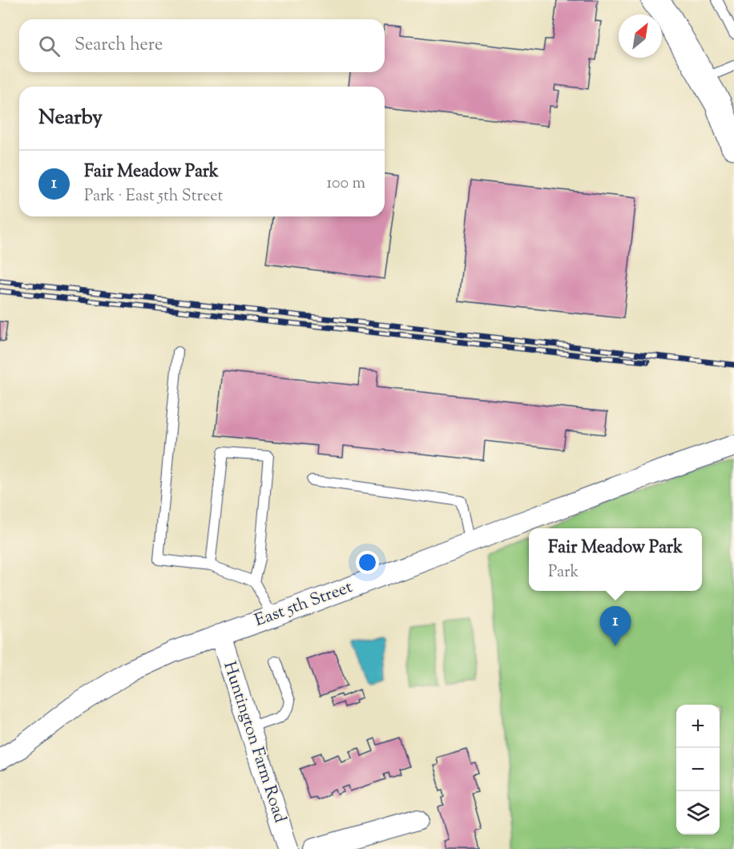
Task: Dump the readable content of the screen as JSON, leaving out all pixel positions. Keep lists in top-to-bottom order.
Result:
{
  "streets": {
    "street": ["East 5th Street", "Huntington Farm Road"]
  },
  "crossings": [
    ["East 5th Street", "Huntington Farm Road"]
  ],
  "north": "top right",
  "page": {
    "search": "Search here",
    "heading": "Nearby",
    "list": [
      {
        "mark": "1",
        "name": "Fair Meadow Park",
        "note": "Park · East 5th Street",
        "value": "100 m"
      }
    ],
    "popup": ["Fair Meadow Park", "Park"],
    "pins": "1",
    "map_buttons": ["+", "−"]
  }
}
